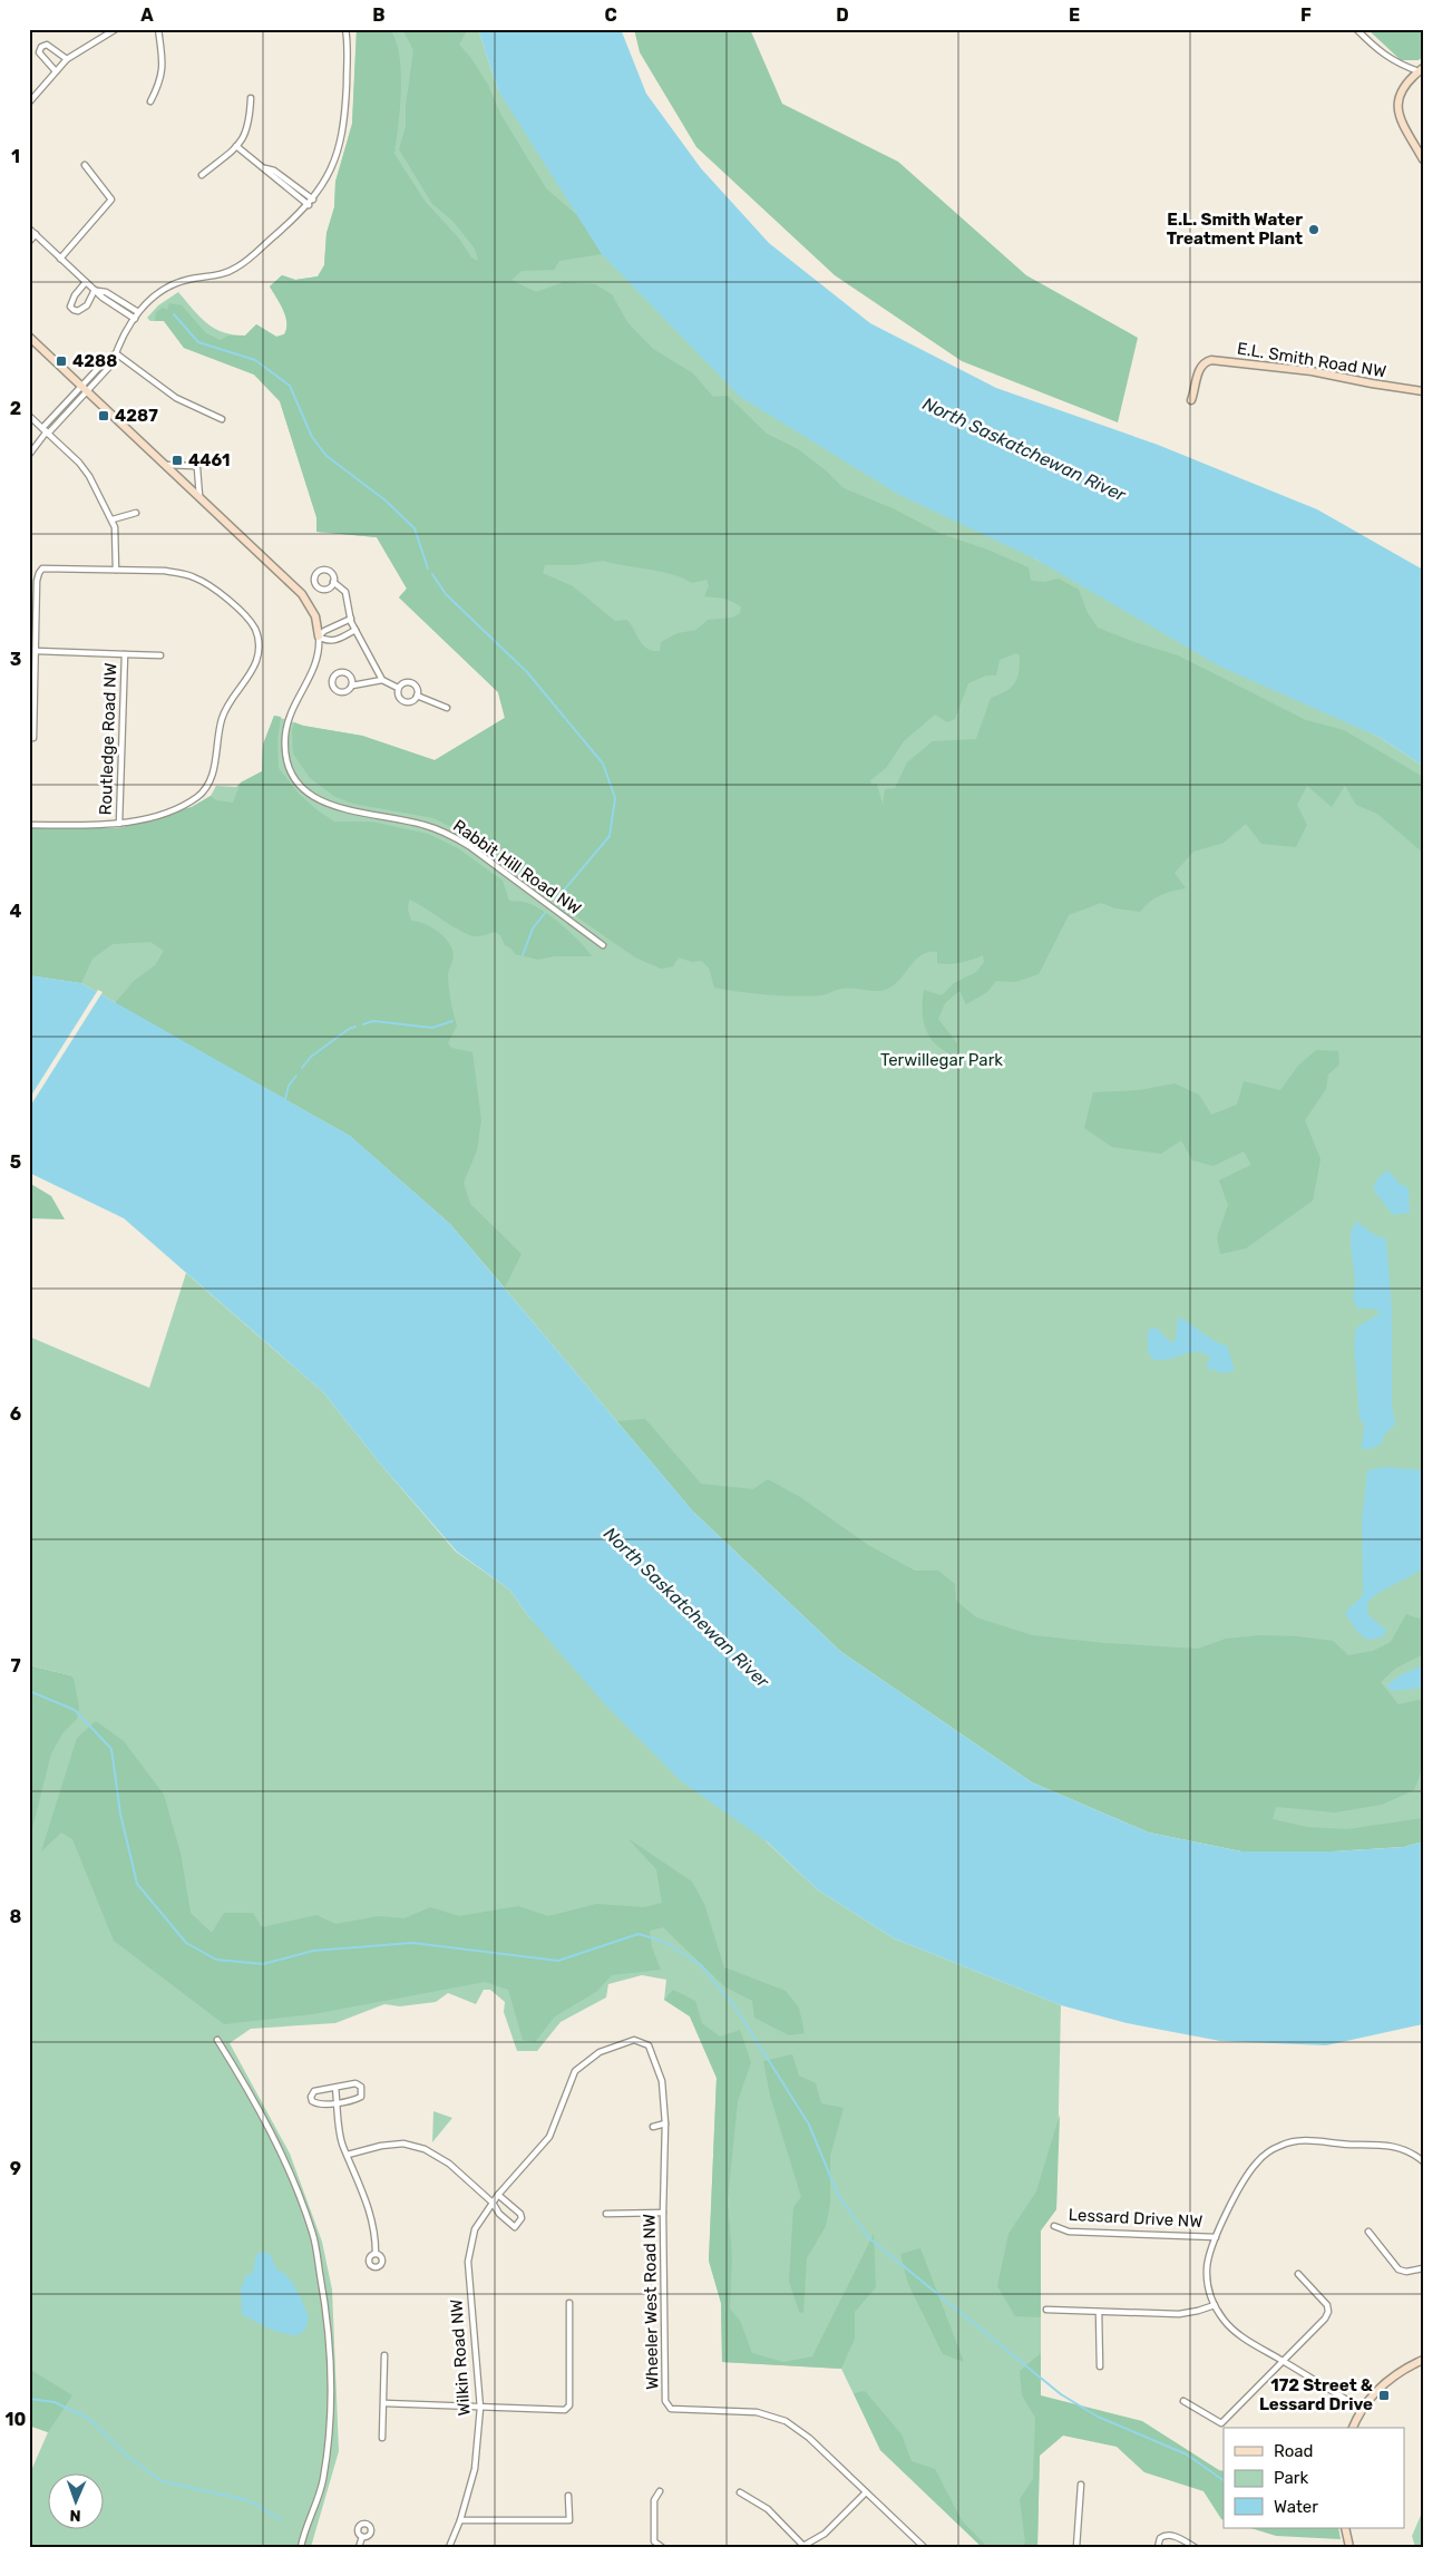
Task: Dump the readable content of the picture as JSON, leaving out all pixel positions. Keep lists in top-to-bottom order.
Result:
{
  "streets": {
    "street": [
      "E.L. Smith Road NW",
      "Routledge Road NW",
      "Rabbit Hill Road NW",
      "Lessard Drive NW",
      "Wheeler West Road NW",
      "Wilkin Road NW"
    ]
  },
  "crossings": [
    ["Wheeler West Road NW", "Wilkin Road NW"]
  ],
  "water": ["North Saskatchewan River"],
  "parks": ["Terwillegar Park"],
  "places": {
    "other": ["E.L. Smith Water Treatment Plant"],
    "transit": [
      "4288",
      "4287",
      "4461",
      "172 Street & Lessard Drive"
    ]
  },
  "legend": ["Road", "Park", "Water"],
  "north": "bottom",
  "grid": {
    "columns": [
      "A",
      "B",
      "C",
      "D",
      "E",
      "F"
    ],
    "rows": [
      "1",
      "2",
      "3",
      "4",
      "5",
      "6",
      "7",
      "8",
      "9",
      "10"
    ]
  }
}
